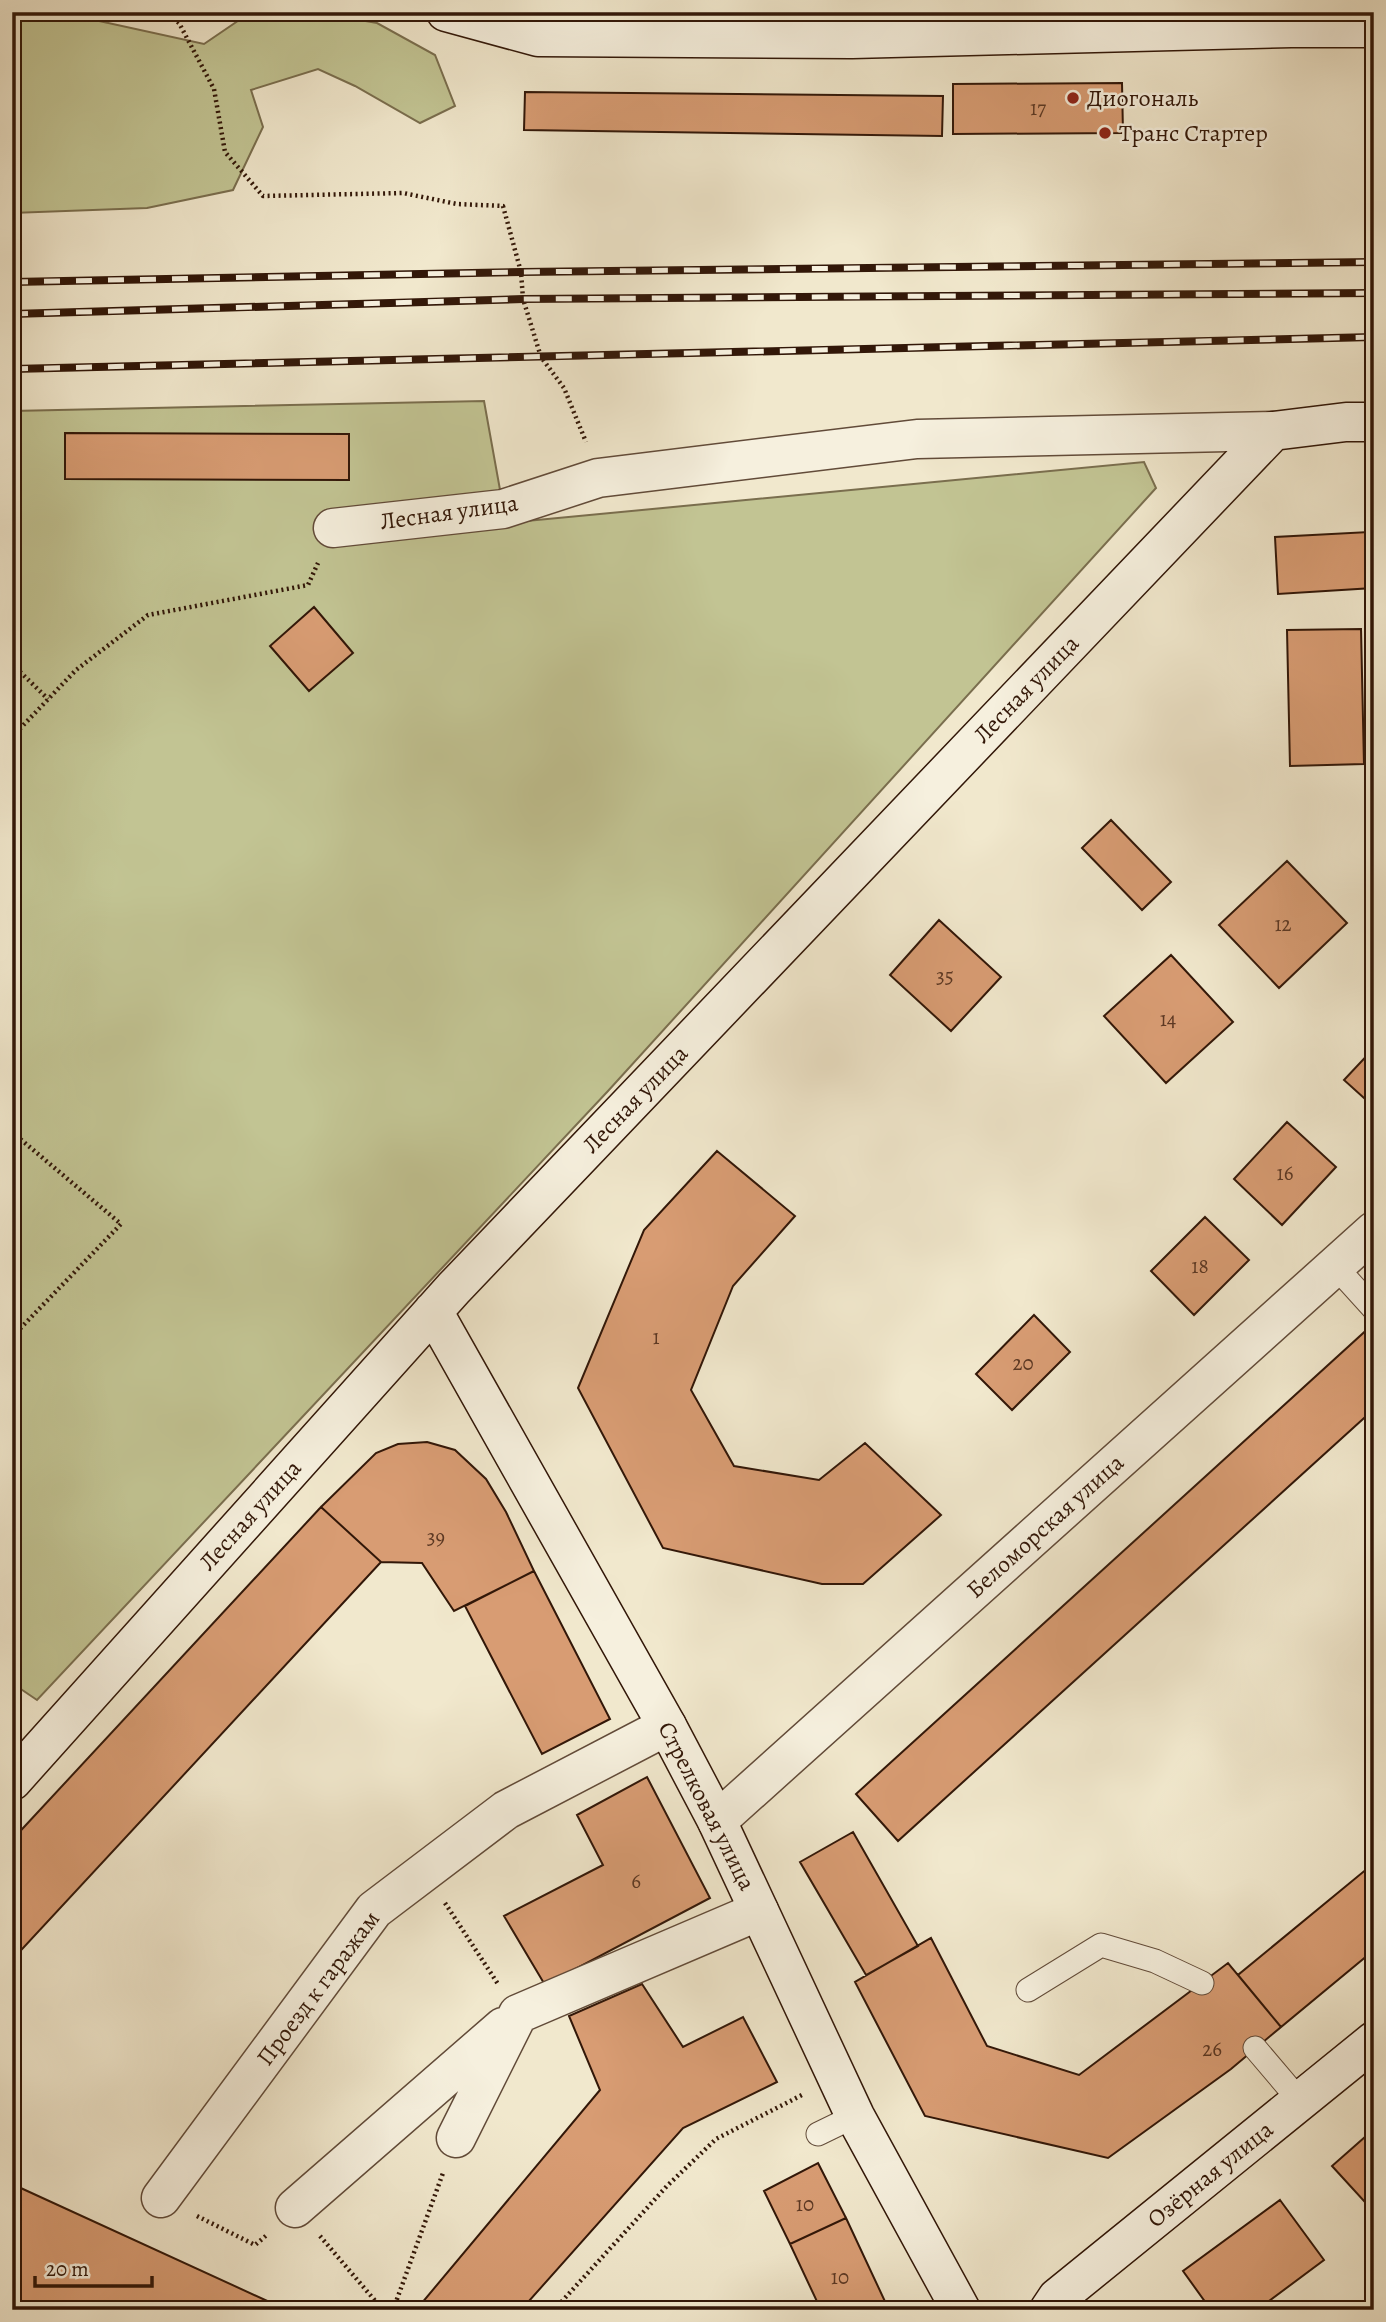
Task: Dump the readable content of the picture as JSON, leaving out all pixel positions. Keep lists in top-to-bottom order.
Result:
{
  "streets": {
    "street": [
      "Лесная улица",
      "Беломорская улица",
      "Стрелковая улица",
      "Проезд к гаражам",
      "Озёрная улица"
    ]
  },
  "crossings": [
    ["Лесная улица", "Стрелковая улица"],
    ["Беломорская улица", "Стрелковая улица"],
    ["Стрелковая улица", "Проезд к гаражам"]
  ],
  "places": ["Диогональ", "Транс Стартер"],
  "house_numbers": [
    "17",
    "12",
    "35",
    "14",
    "16",
    "18",
    "1",
    "20",
    "39",
    "6",
    "26",
    "10",
    "10"
  ],
  "scale_bar": "20 m"
}
